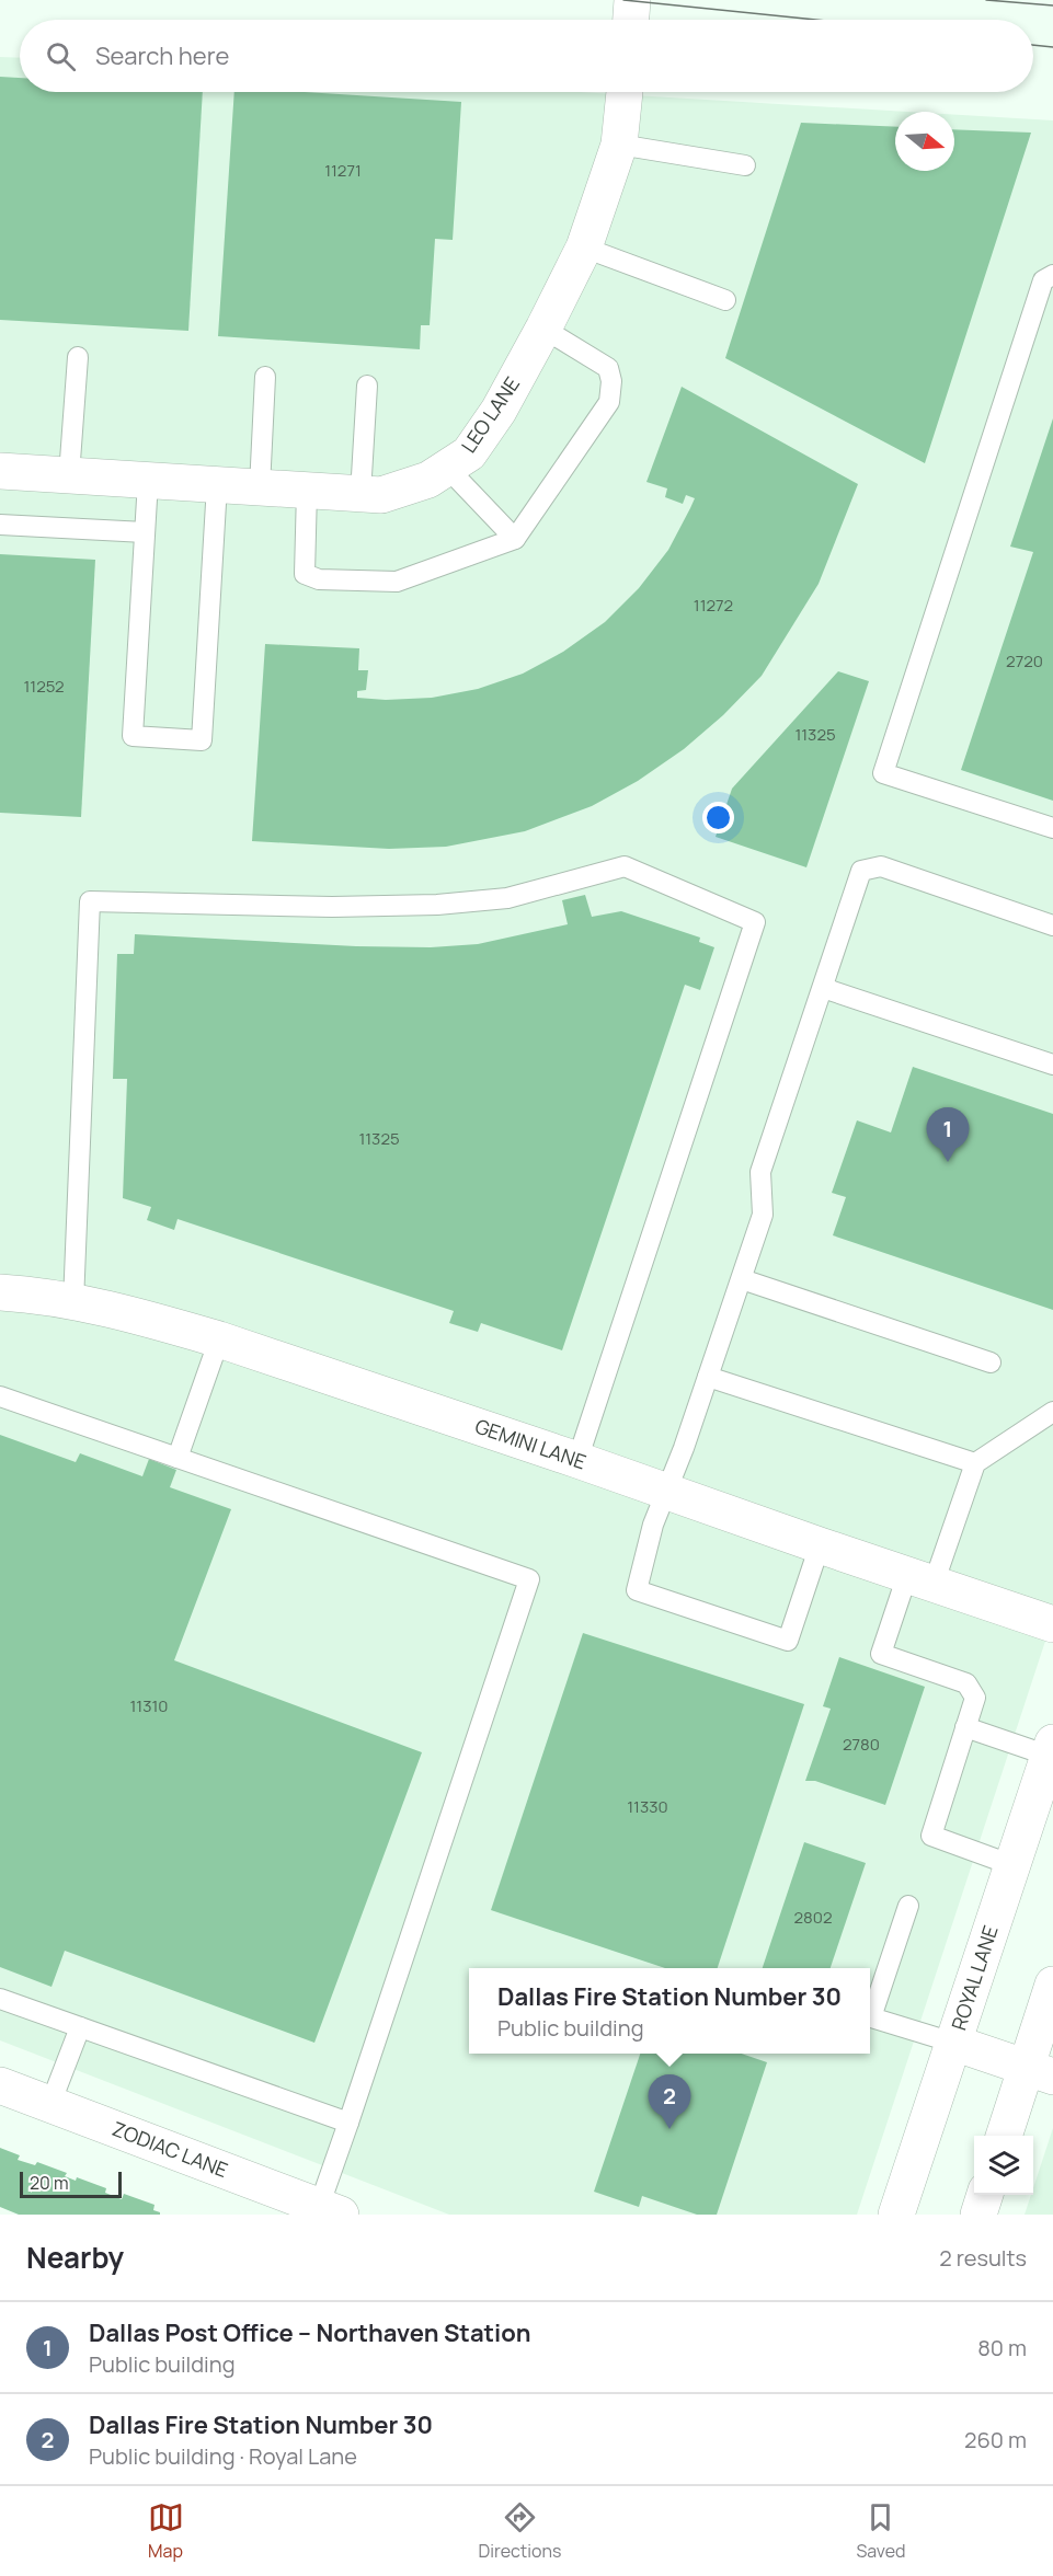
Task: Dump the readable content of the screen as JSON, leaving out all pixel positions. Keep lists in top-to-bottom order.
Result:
{
  "streets": {
    "street": [
      "LEO LANE",
      "GEMINI LANE",
      "ROYAL LANE",
      "ZODIAC LANE"
    ]
  },
  "house_numbers": [
    "11271",
    "11272",
    "2720",
    "11252",
    "11325",
    "11325",
    "11310",
    "2780",
    "11330",
    "2802"
  ],
  "scale_bar": "20 m",
  "north": "right",
  "page": {
    "search": "Search here",
    "pins": ["1", "2"],
    "popup": ["Dallas Fire Station Number 30", "Public building"],
    "scale": "20 m",
    "heading": ["Nearby", "2 results"],
    "list": [
      {
        "mark": "1",
        "name": "Dallas Post Office – Northaven Station",
        "note": "Public building",
        "value": "80 m"
      },
      {
        "mark": "2",
        "name": "Dallas Fire Station Number 30",
        "note": "Public building · Royal Lane",
        "value": "260 m"
      }
    ],
    "nav": ["Map", "Directions", "Saved"]
  }
}
